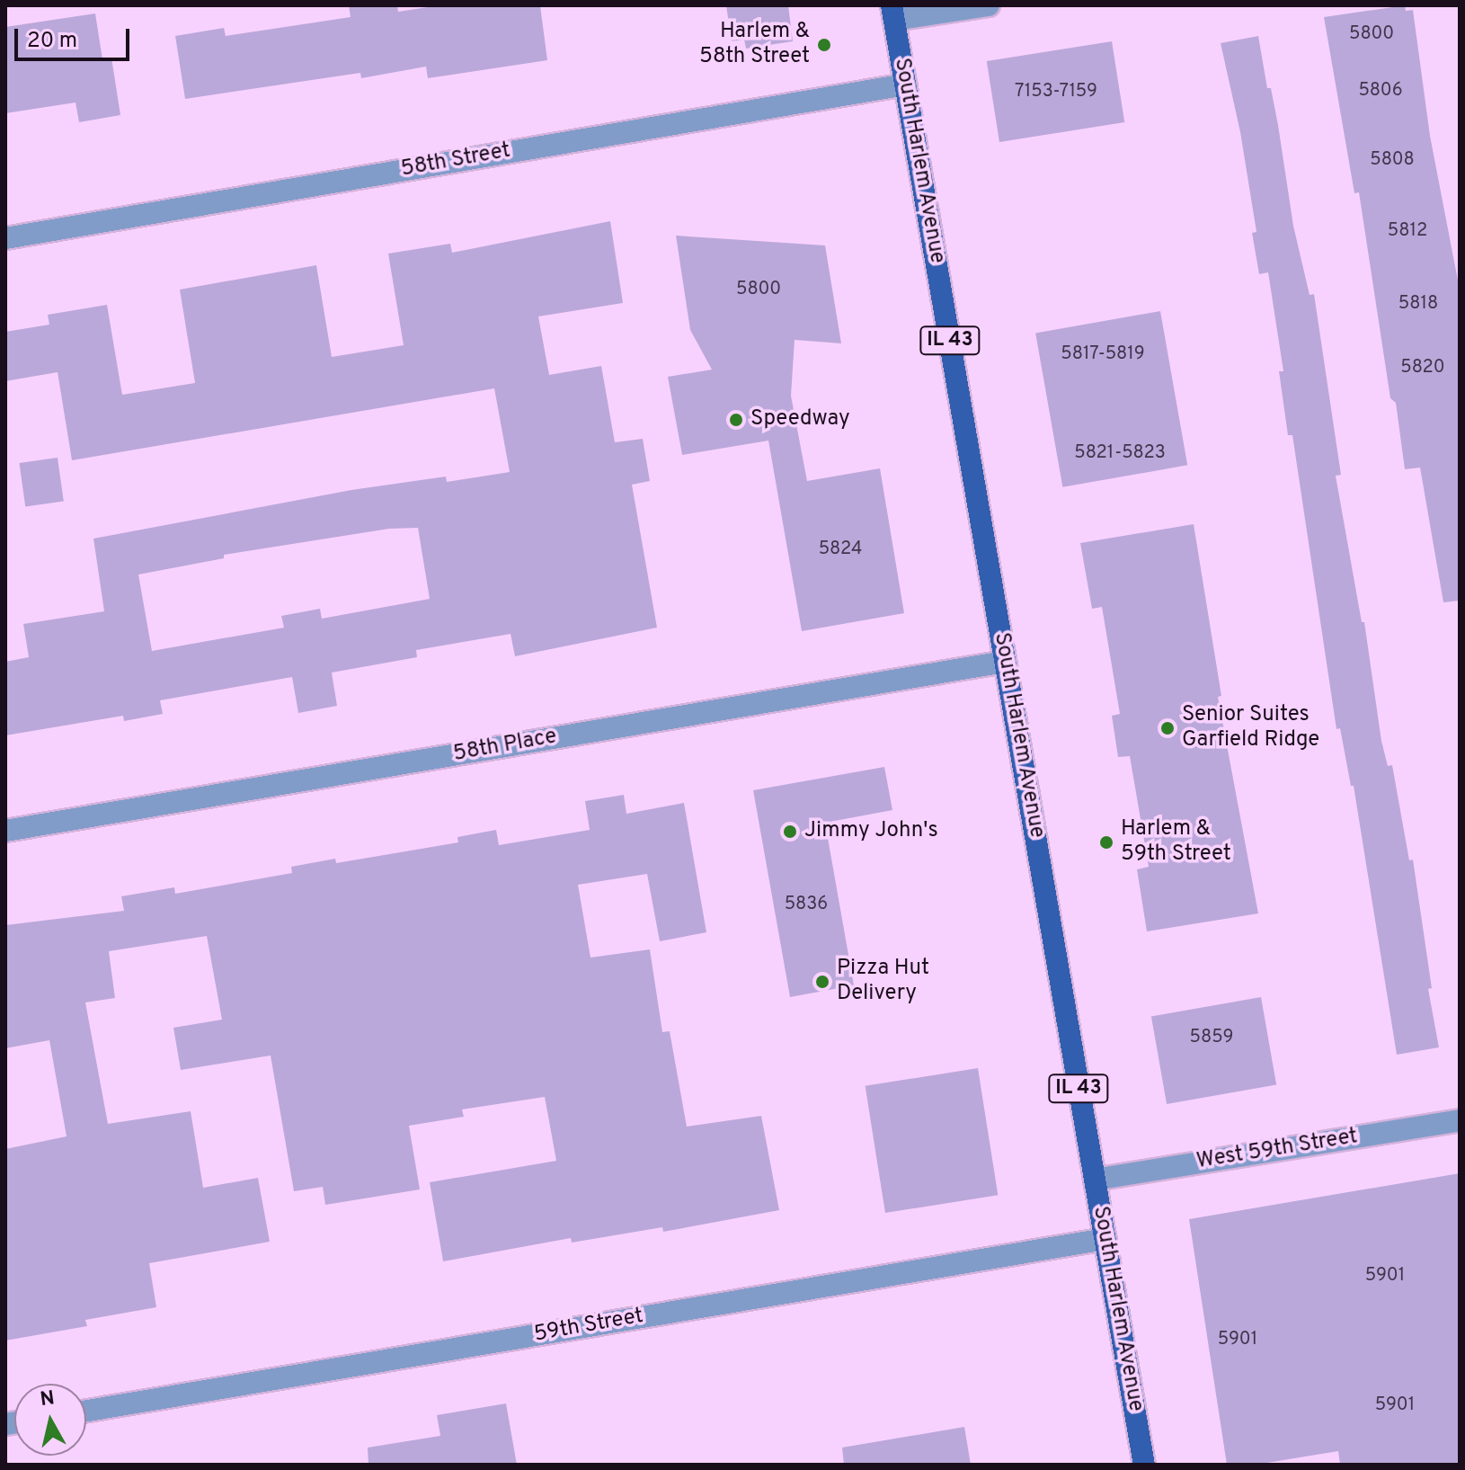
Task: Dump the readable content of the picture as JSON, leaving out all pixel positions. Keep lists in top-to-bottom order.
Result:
{
  "streets": {
    "main road": ["South Harlem Avenue", "IL 43"],
    "street": [
      "58th Street",
      "58th Place",
      "West 59th Street",
      "59th Street"
    ]
  },
  "crossings": [
    ["58th Street", "South Harlem Avenue"],
    ["South Harlem Avenue", "58th Place"],
    ["South Harlem Avenue", "West 59th Street"],
    ["South Harlem Avenue", "59th Street"]
  ],
  "places": [
    "Harlem & 58th Street",
    "Speedway",
    "Senior Suites Garfield Ridge",
    "Jimmy John's",
    "Harlem & 59th Street",
    "Pizza Hut Delivery"
  ],
  "house_numbers": [
    "5800",
    "5806",
    "7153-7159",
    "5808",
    "5812",
    "5800",
    "5818",
    "5817-5819",
    "5820",
    "5821-5823",
    "5824",
    "5836",
    "5859",
    "5901",
    "5901",
    "5901"
  ],
  "scale_bar": "20 m",
  "north": "top"
}
